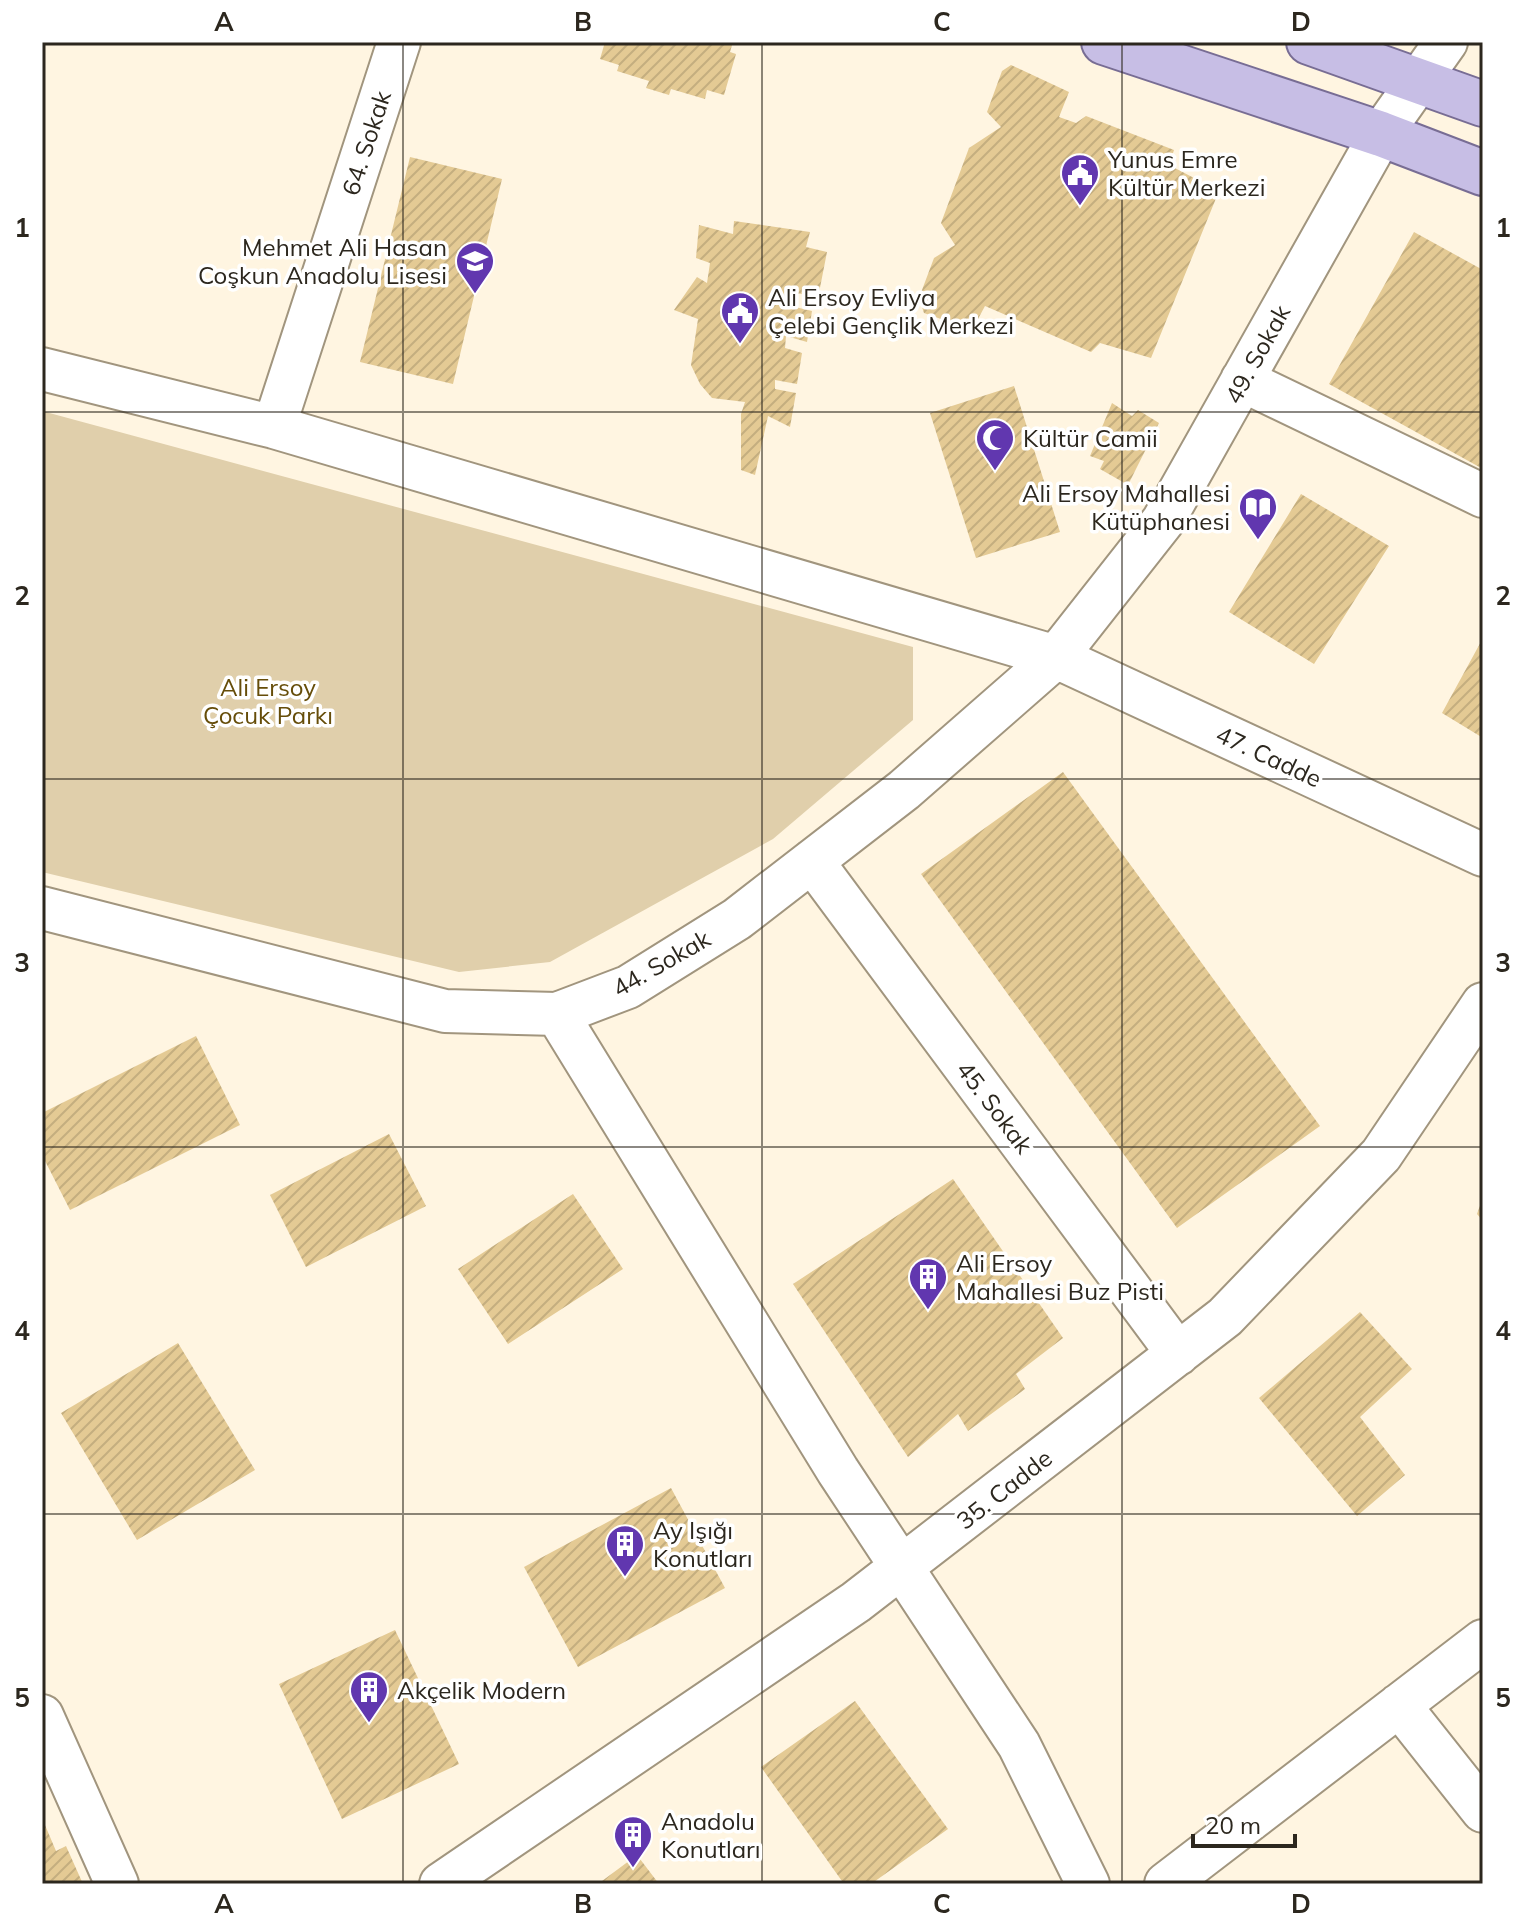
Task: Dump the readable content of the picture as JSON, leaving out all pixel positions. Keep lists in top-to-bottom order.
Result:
{
  "streets": {
    "street": [
      "64. Sokak",
      "49. Sokak",
      "47. Cadde",
      "44. Sokak",
      "45. Sokak",
      "35. Cadde"
    ]
  },
  "crossings": [
    ["64. Sokak", "47. Cadde"],
    ["49. Sokak", "47. Cadde"],
    ["49. Sokak", "44. Sokak"],
    ["47. Cadde", "44. Sokak"],
    ["44. Sokak", "45. Sokak"],
    ["45. Sokak", "35. Cadde"]
  ],
  "parks": ["Ali Ersoy Çocuk Parkı"],
  "places": {
    "public building": ["Yunus Emre Kültür Merkezi", "Ali Ersoy Evliya Çelebi Gençlik Merkezi"],
    "school or university": ["Mehmet Ali Hasan Coşkun Anadolu Lisesi"],
    "mosque": ["Kültür Camii"],
    "library": ["Ali Ersoy Mahallesi Kütüphanesi"],
    "building": [
      "Ali Ersoy Mahallesi̇ Buz Pisti",
      "Ay Işığı Konutları",
      "Akçelik Modern",
      "Anadolu Konutları"
    ]
  },
  "scale_bar": "20 m",
  "grid": {
    "columns": [
      "A",
      "B",
      "C",
      "D"
    ],
    "rows": [
      "1",
      "2",
      "3",
      "4",
      "5"
    ]
  }
}
